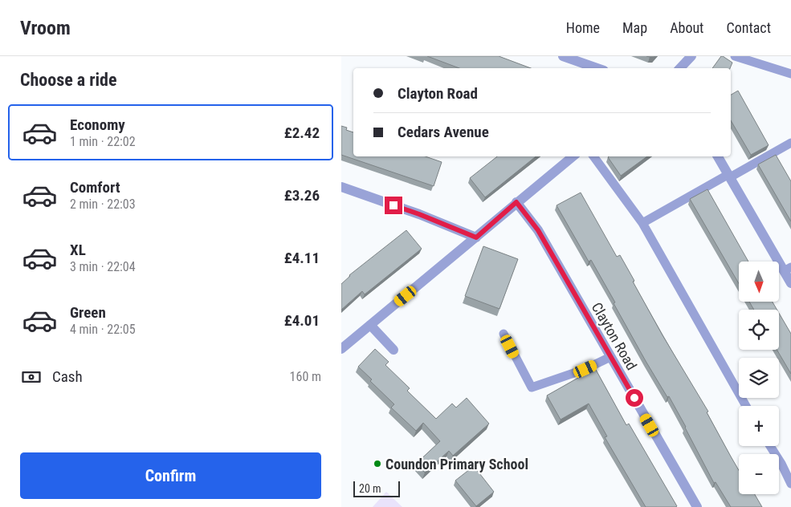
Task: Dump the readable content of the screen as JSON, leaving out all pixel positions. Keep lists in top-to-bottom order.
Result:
{
  "streets": {
    "street": ["Clayton Road"]
  },
  "places": ["Coundon Primary School"],
  "scale_bar": "20 m",
  "north": "bottom",
  "page": {
    "header": "Vroom",
    "nav": [
      "Home",
      "Map",
      "About",
      "Contact"
    ],
    "heading": "Choose a ride",
    "banner": ["Clayton Road", "Cedars Avenue"],
    "list": [
      {
        "name": "Economy",
        "note": "1 min · 22:02",
        "value": "£2.42"
      },
      {
        "name": "Comfort",
        "note": "2 min · 22:03",
        "value": "£3.26"
      },
      {
        "name": "XL",
        "note": "3 min · 22:04",
        "value": "£4.11"
      },
      {
        "name": "Green",
        "note": "4 min · 22:05",
        "value": "£4.01"
      }
    ],
    "map_buttons": ["+", "−"],
    "pay": ["Cash", "160 m"],
    "buttons": "Confirm",
    "scale": "20 m"
  }
}
